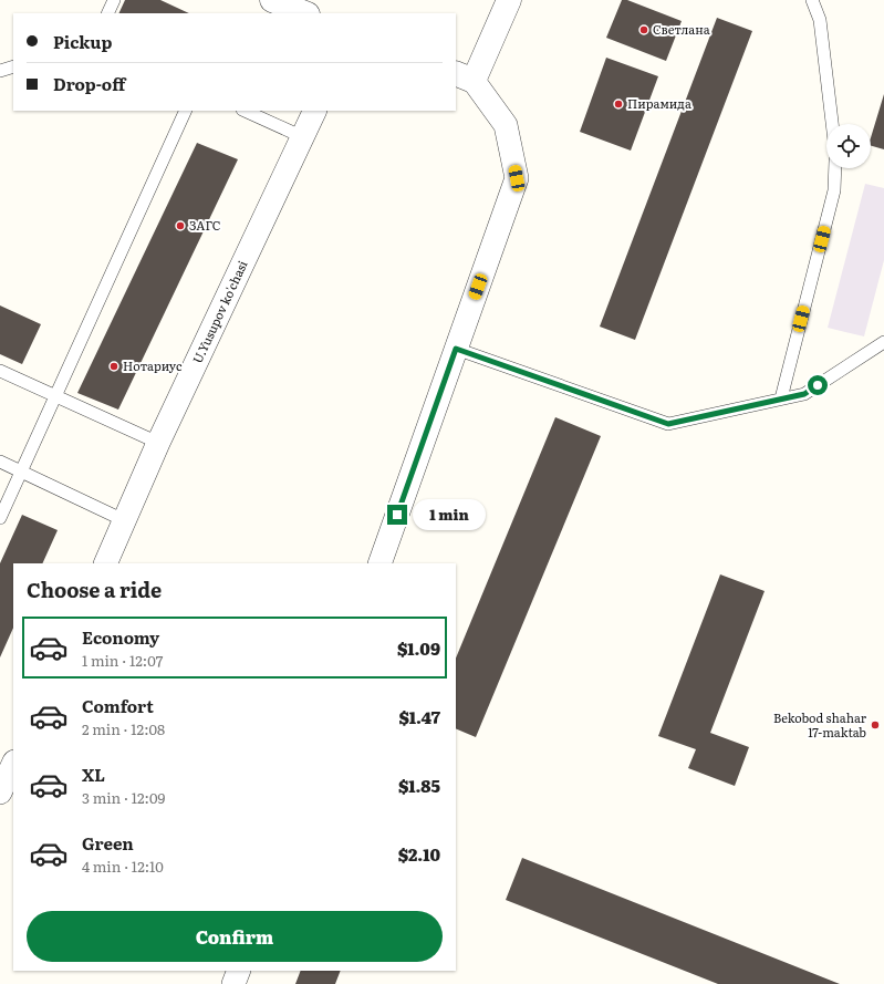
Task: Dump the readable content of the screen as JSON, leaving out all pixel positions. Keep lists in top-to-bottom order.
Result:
{
  "streets": {
    "street": ["U.Yusupov ko'chasi"]
  },
  "places": [
    "Светлана",
    "Пирамида",
    "ЗАГС",
    "Нотариус",
    "Bekobod shahar 17-maktab"
  ],
  "page": {
    "banner": ["Pickup", "Drop-off"],
    "bubble": "1 min",
    "heading": "Choose a ride",
    "list": [
      {
        "name": "Economy",
        "note": "1 min · 12:07",
        "value": "$1.09"
      },
      {
        "name": "Comfort",
        "note": "2 min · 12:08",
        "value": "$1.47"
      },
      {
        "name": "XL",
        "note": "3 min · 12:09",
        "value": "$1.85"
      },
      {
        "name": "Green",
        "note": "4 min · 12:10",
        "value": "$2.10"
      }
    ],
    "buttons": "Confirm"
  }
}
